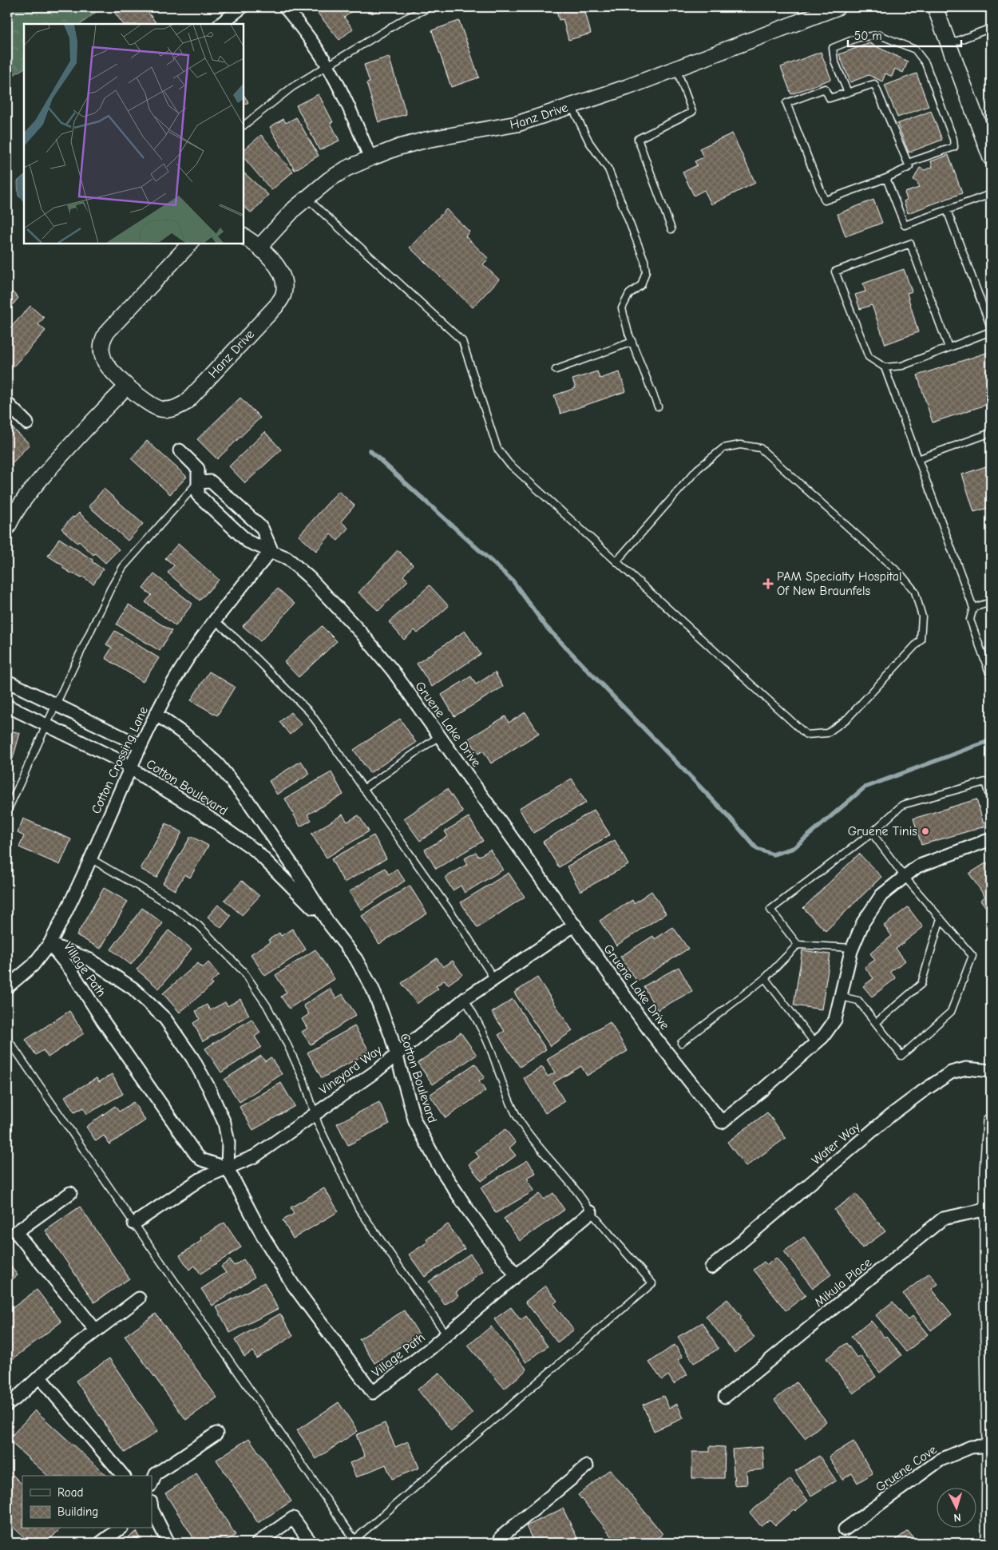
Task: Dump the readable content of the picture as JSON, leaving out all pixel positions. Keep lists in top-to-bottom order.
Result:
{
  "streets": {
    "street": [
      "Hanz Drive",
      "Gruene Lake Drive",
      "Cotton Crossing Lane",
      "Cotton Boulevard",
      "Village Path",
      "Vineyard Way",
      "Water Way",
      "Mikula Place",
      "Gruene Cove"
    ]
  },
  "crossings": [
    ["Gruene Lake Drive", "Cotton Crossing Lane"],
    ["Gruene Lake Drive", "Vineyard Way"],
    ["Cotton Crossing Lane", "Cotton Boulevard"],
    ["Cotton Crossing Lane", "Village Path"],
    ["Cotton Boulevard", "Village Path"],
    ["Cotton Boulevard", "Vineyard Way"],
    ["Village Path", "Vineyard Way"]
  ],
  "places": {
    "health": ["PAM Specialty Hospital Of New Braunfels"],
    "other": ["Gruene Tinis"]
  },
  "legend": ["Road", "Building"],
  "scale_bar": "50 m",
  "north": "bottom"
}
